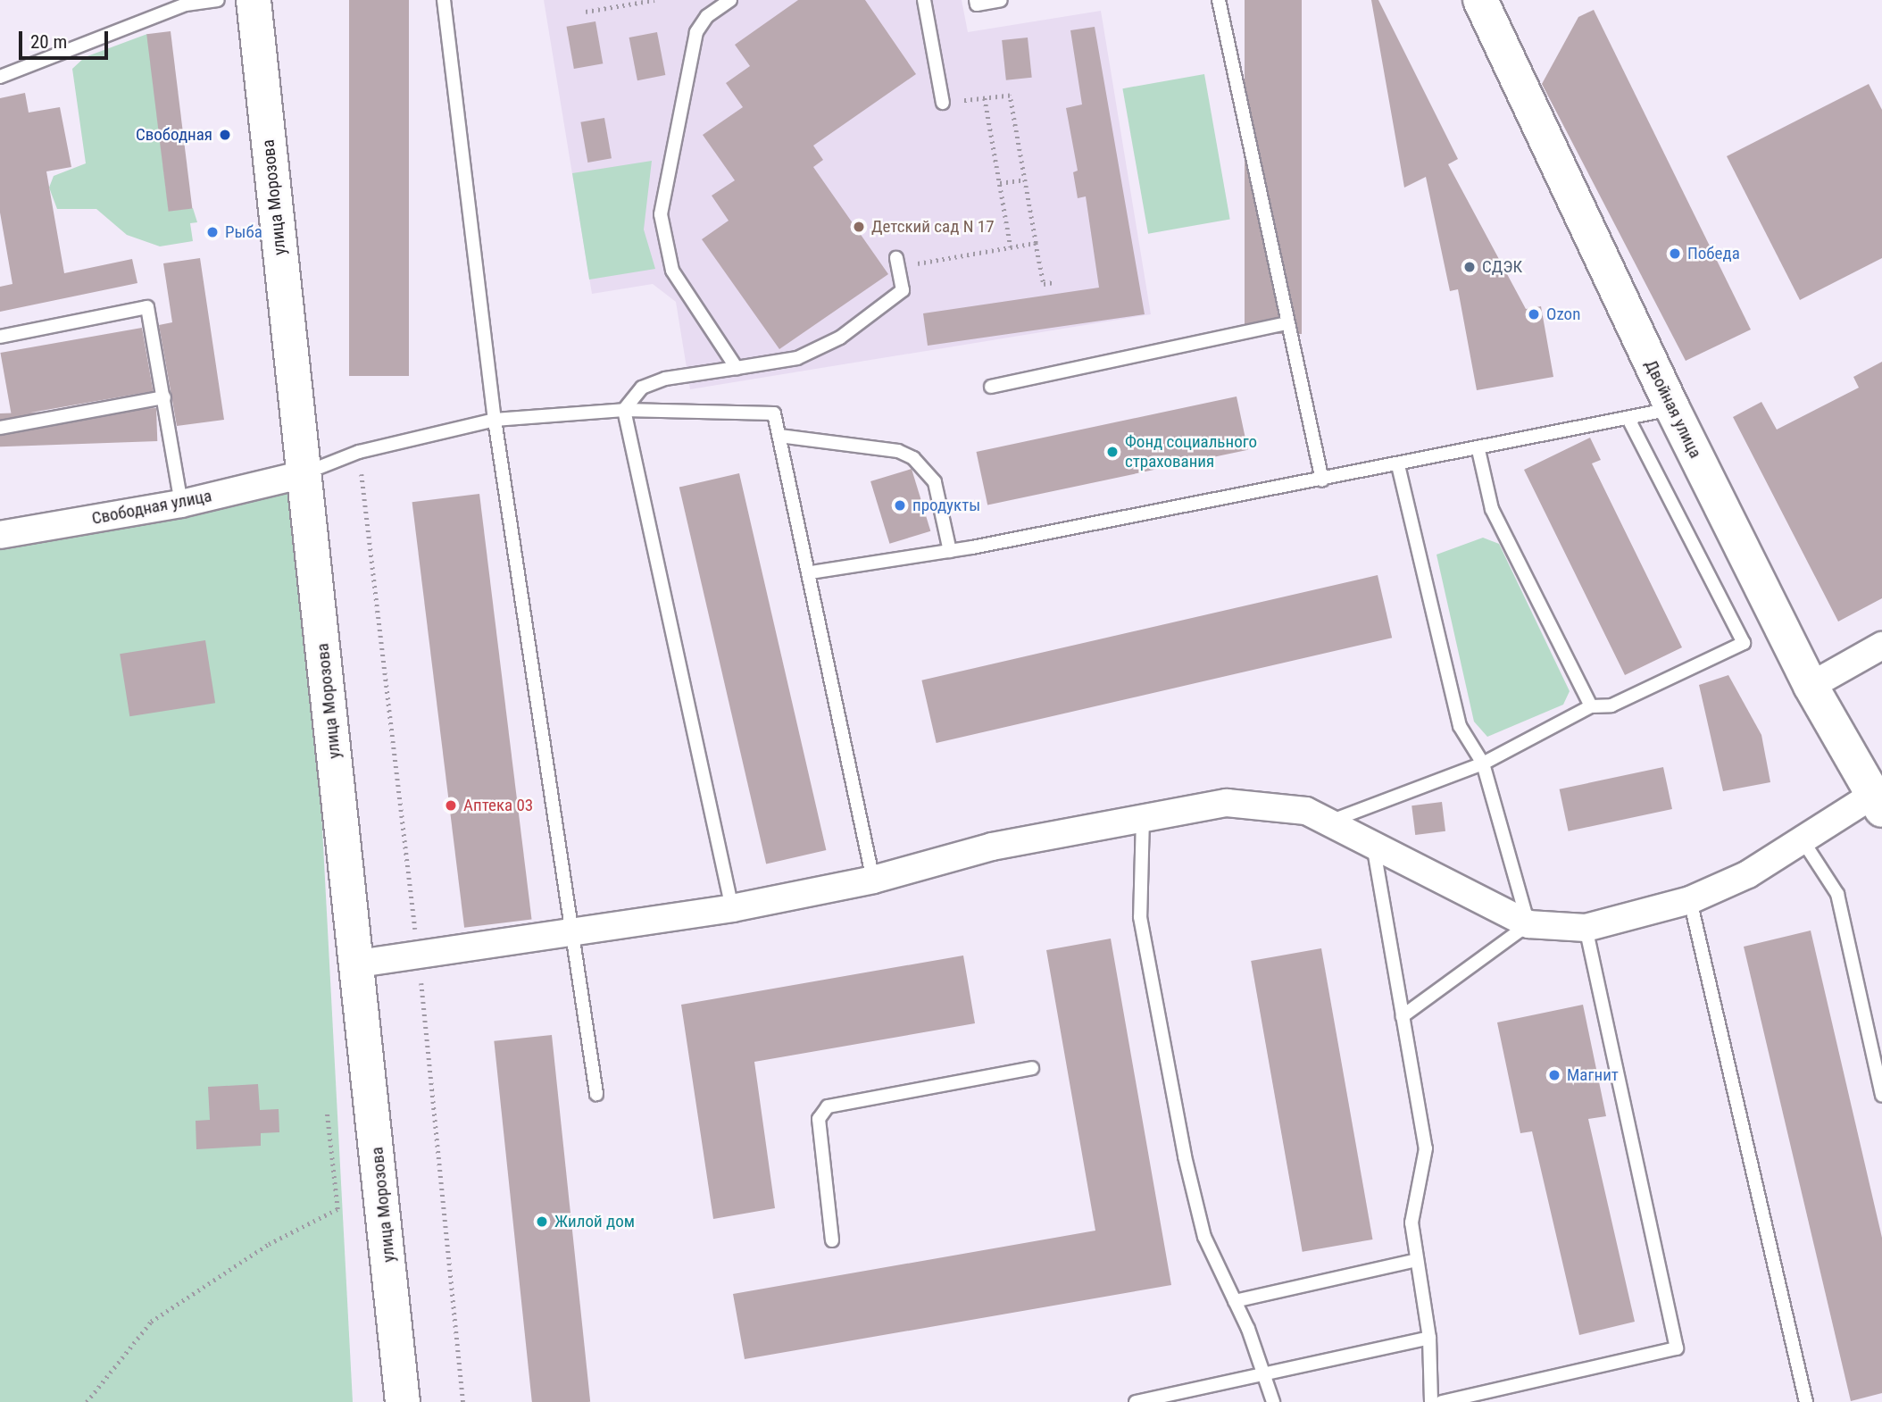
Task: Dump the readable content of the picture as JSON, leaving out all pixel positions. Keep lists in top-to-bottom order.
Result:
{
  "streets": {
    "street": ["улица Морозова", "Двойная улица", "Свободная улица"]
  },
  "crossings": [
    ["улица Морозова", "Свободная улица"]
  ],
  "places": [
    "Свободная",
    "Детский сад N 17",
    "Рыба",
    "Победа",
    "СДЭК",
    "Ozon",
    "Фонд социального страхования",
    "продукты",
    "Аптека 03",
    "Магнит",
    "Жилой дом"
  ],
  "scale_bar": "20 m"
}
